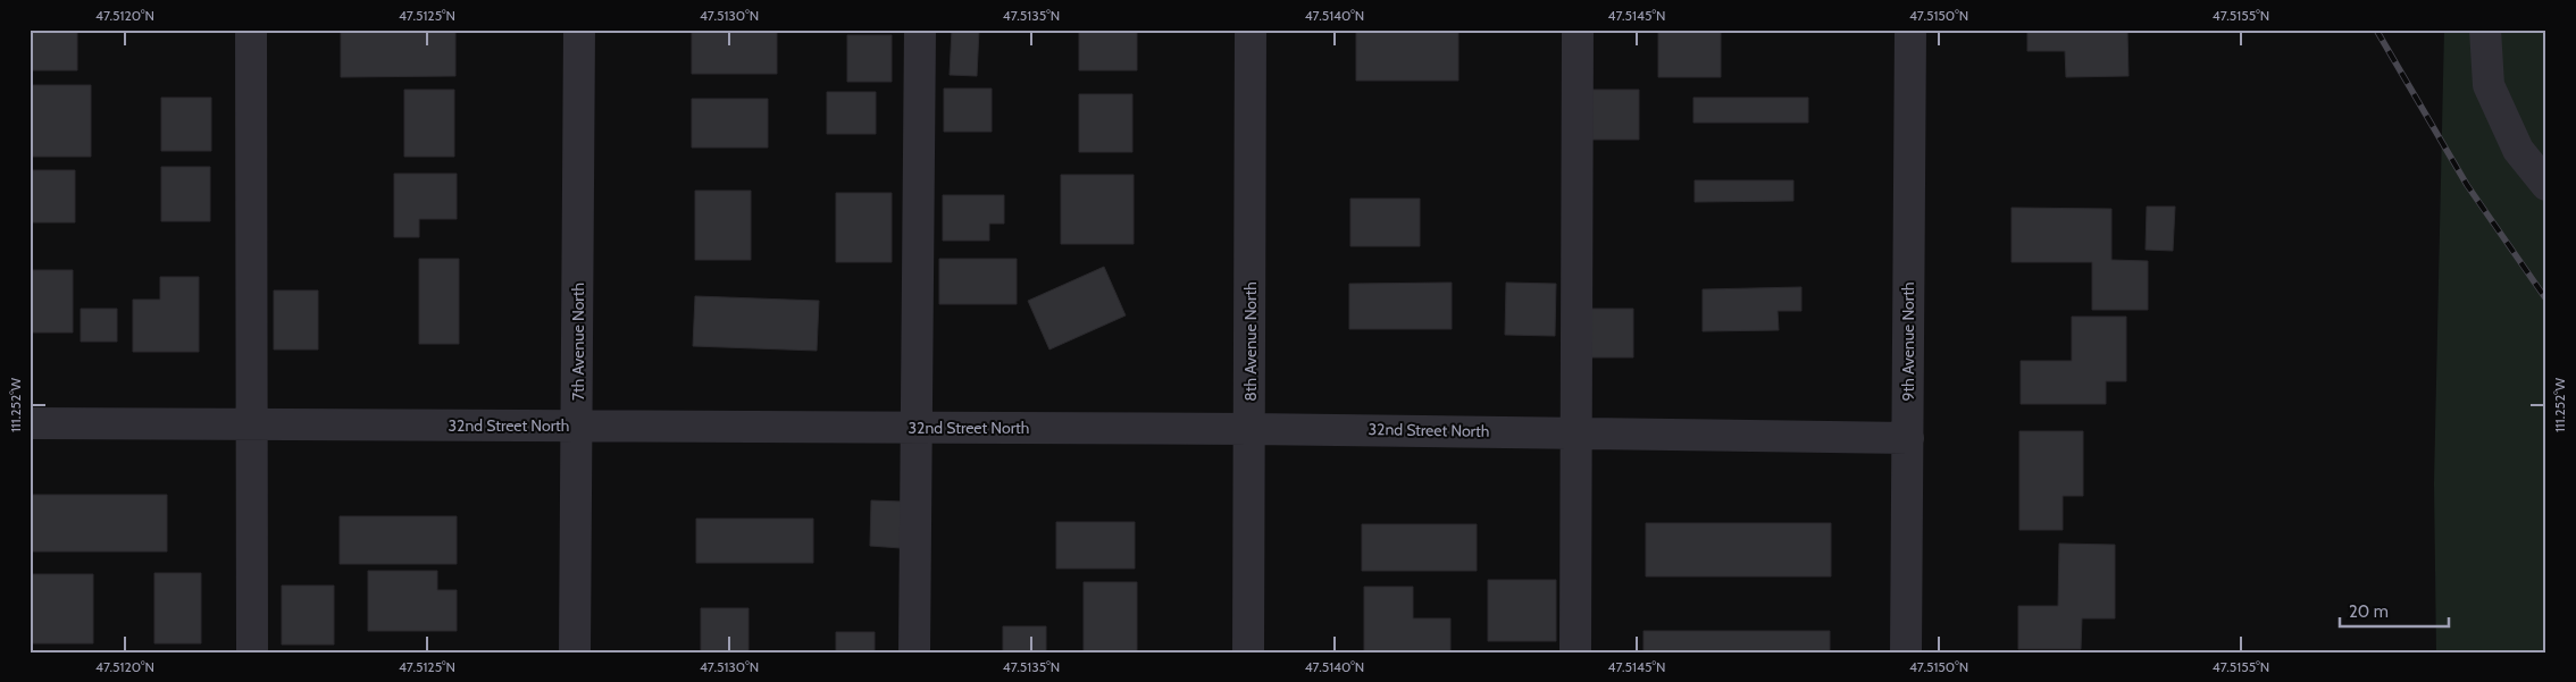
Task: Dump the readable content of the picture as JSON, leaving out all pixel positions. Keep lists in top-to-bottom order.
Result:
{
  "streets": {
    "street": [
      "7th Avenue North",
      "8th Avenue North",
      "9th Avenue North",
      "32nd Street North"
    ]
  },
  "crossings": [
    ["7th Avenue North", "32nd Street North"],
    ["8th Avenue North", "32nd Street North"],
    ["9th Avenue North", "32nd Street North"]
  ],
  "scale_bar": "20 m",
  "coordinates": [
    "47.5120°N",
    "47.5125°N",
    "47.5130°N",
    "47.5135°N",
    "47.5140°N",
    "47.5145°N",
    "47.5150°N",
    "47.5155°N",
    "111.252°W"
  ]
}
